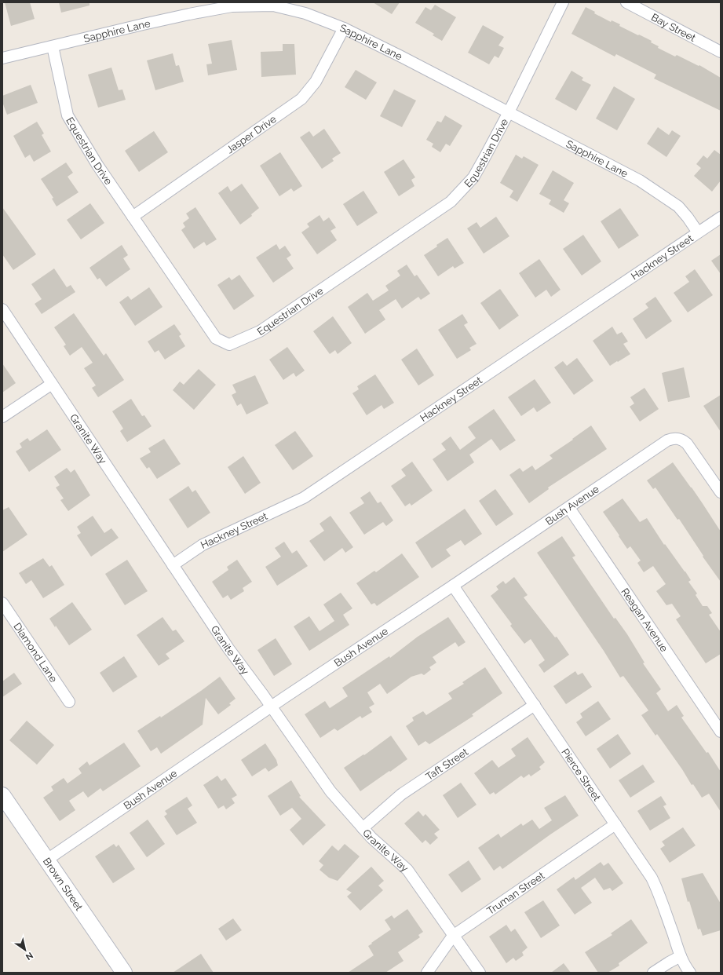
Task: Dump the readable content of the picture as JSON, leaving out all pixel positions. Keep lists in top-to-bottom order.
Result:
{
  "streets": {
    "main road": ["Brown Street"],
    "street": [
      "Bay Street",
      "Sapphire Lane",
      "Jasper Drive",
      "Equestrian Drive",
      "Hackney Street",
      "Granite Way",
      "Bush Avenue",
      "Reagan Avenue",
      "Diamond Lane",
      "Taft Street",
      "Pierce Street",
      "Truman Street"
    ]
  },
  "crossings": [
    ["Sapphire Lane", "Jasper Drive"],
    ["Sapphire Lane", "Equestrian Drive"],
    ["Sapphire Lane", "Hackney Street"],
    ["Jasper Drive", "Equestrian Drive"],
    ["Hackney Street", "Granite Way"],
    ["Granite Way", "Bush Avenue"],
    ["Granite Way", "Taft Street"],
    ["Granite Way", "Truman Street"],
    ["Bush Avenue", "Reagan Avenue"],
    ["Bush Avenue", "Pierce Street"],
    ["Bush Avenue", "Brown Street"],
    ["Taft Street", "Pierce Street"],
    ["Pierce Street", "Truman Street"]
  ],
  "north": "bottom right"
}
